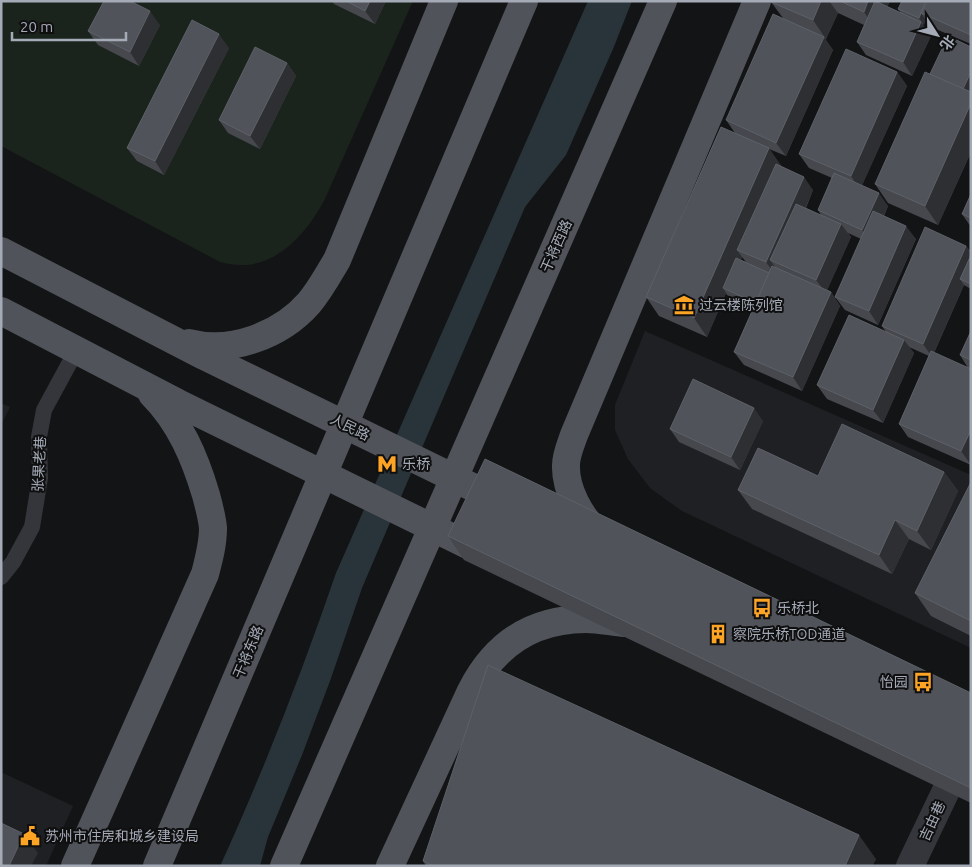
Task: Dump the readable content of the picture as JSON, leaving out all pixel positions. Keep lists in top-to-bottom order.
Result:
{
  "streets": {
    "main road": ["干将西路", "人民路", "干将东路"],
    "street": ["吉由巷"],
    "lane": ["张果老巷"]
  },
  "places": {
    "museum": ["过云楼陈列馆"],
    "metro station": ["乐桥"],
    "bus stop": ["乐桥北", "怡园"],
    "building": ["察院乐桥TOD通道"],
    "public building": ["苏州市住房和城乡建设局"]
  },
  "scale_bar": "20 m",
  "north": "bottom right"
}
